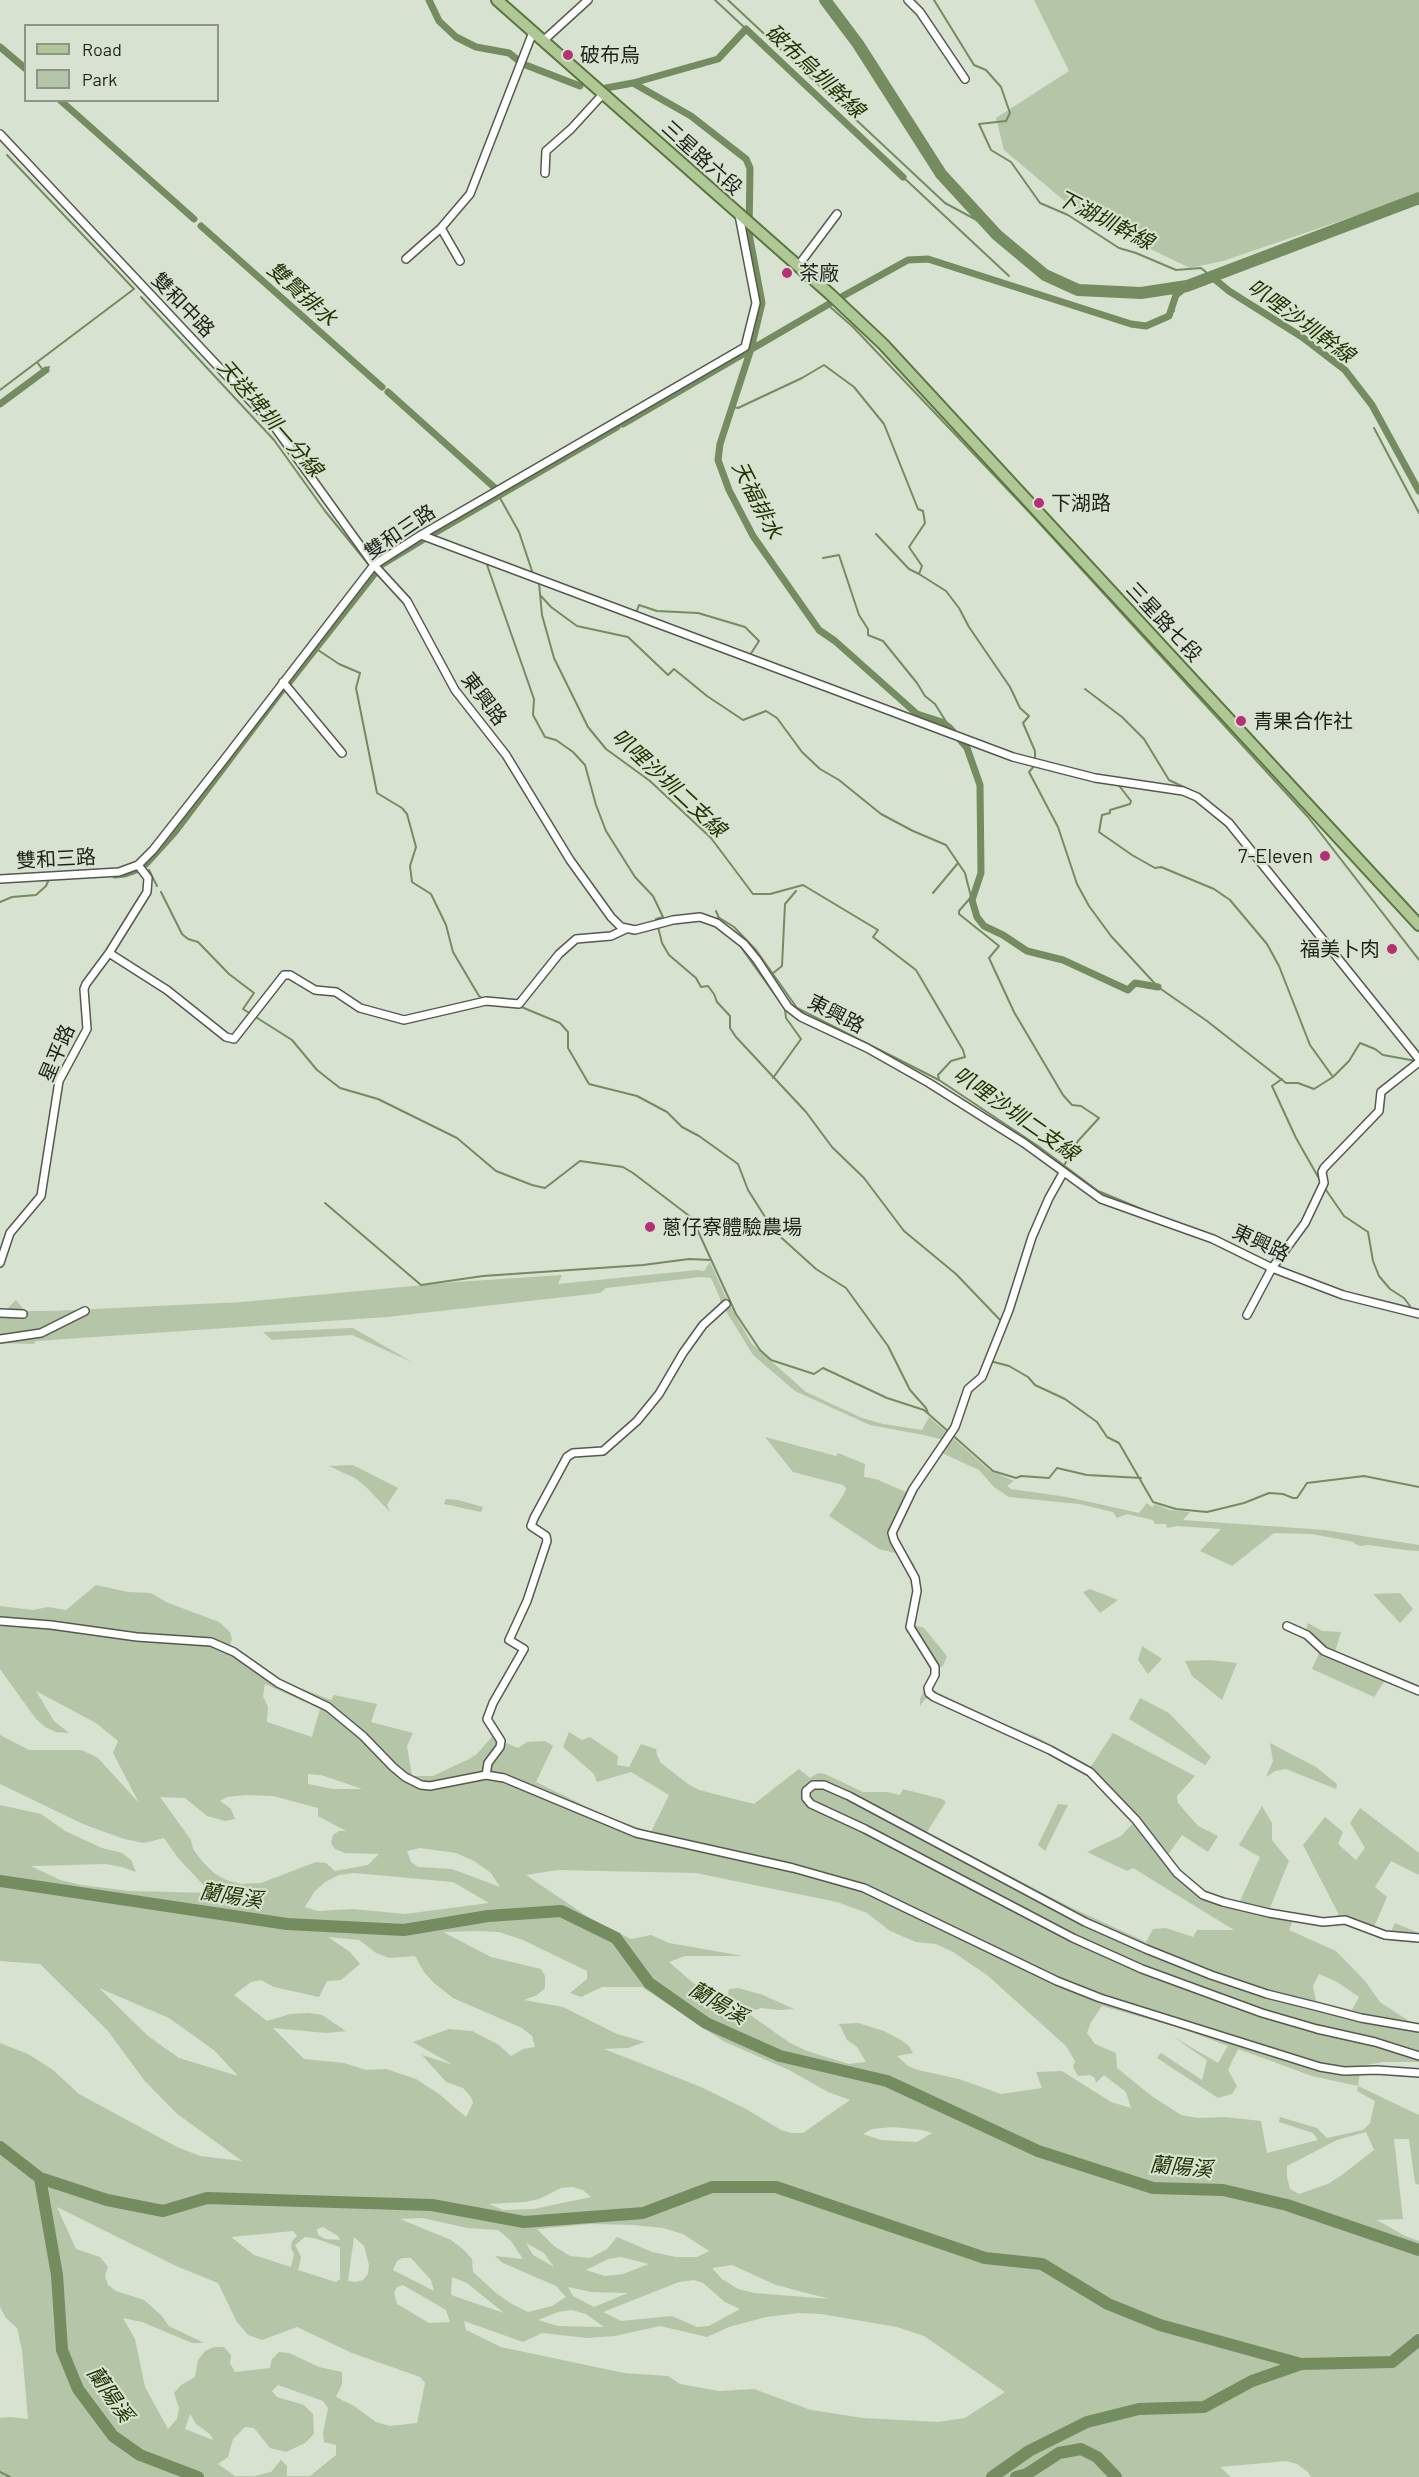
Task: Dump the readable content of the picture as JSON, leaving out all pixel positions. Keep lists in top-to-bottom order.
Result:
{
  "streets": {
    "main road": ["三星路六段", "三星路七段"],
    "street": [
      "雙和中路",
      "雙和三路",
      "東興路",
      "星平路"
    ]
  },
  "crossings": [
    ["三星路六段", "雙和三路"],
    ["三星路六段", "三星路七段"],
    ["雙和中路", "雙和三路"],
    ["雙和中路", "東興路"],
    ["雙和三路", "東興路"],
    ["雙和三路", "星平路"]
  ],
  "water": [
    "破布烏圳幹線",
    "下湖圳幹線",
    "雙賢排水",
    "叭哩沙圳幹線",
    "天送埤圳一分線",
    "天福排水",
    "叭哩沙圳二支線",
    "蘭陽溪"
  ],
  "places": [
    "破布烏",
    "茶廠",
    "下湖路",
    "青果合作社",
    "7-Eleven",
    "福美卜肉",
    "蔥仔寮體驗農場"
  ],
  "legend": ["Road", "Park"]
}
